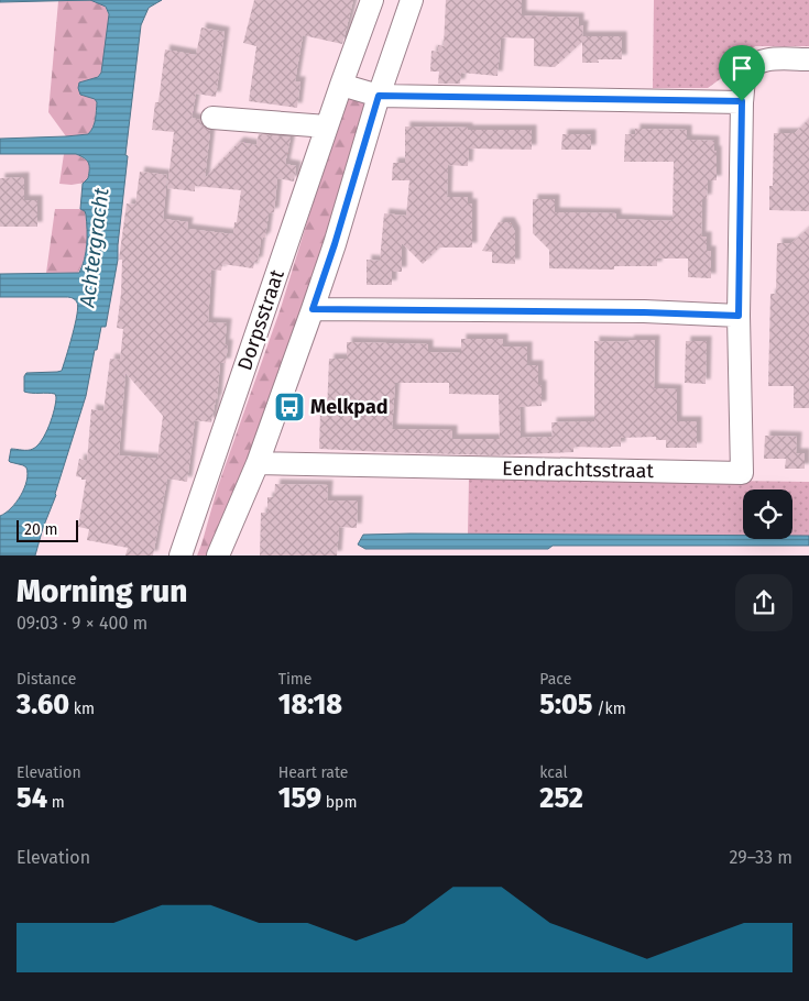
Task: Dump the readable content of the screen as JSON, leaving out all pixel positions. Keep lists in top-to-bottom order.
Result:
{
  "streets": {
    "street": ["Dorpsstraat", "Eendrachtsstraat"]
  },
  "water": ["Achtergracht"],
  "places": {
    "bus stop": ["Melkpad"]
  },
  "scale_bar": "20 m",
  "page": {
    "scale": "20 m",
    "heading": ["Morning run", "09:03 · 9 × 400 m"],
    "stats": [
      ["Distance", "3.60 km"],
      ["Time", "18:18"],
      ["Pace", "5:05 /km"],
      ["Elevation", "54 m"],
      ["Heart rate", "159 bpm"],
      ["kcal", "252"]
    ],
    "chart": ["Elevation", "29–33 m"]
  }
}
